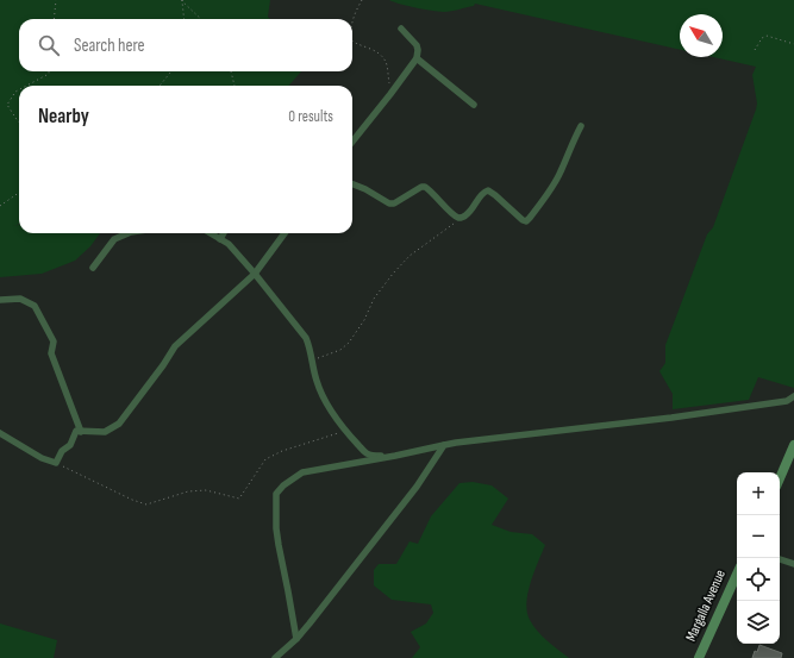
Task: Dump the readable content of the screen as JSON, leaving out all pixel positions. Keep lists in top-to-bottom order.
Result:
{
  "streets": {
    "street": ["Margalla Avenue"]
  },
  "north": "top left",
  "page": {
    "search": "Search here",
    "heading": ["Nearby", "0 results"],
    "map_buttons": ["+", "−"]
  }
}
